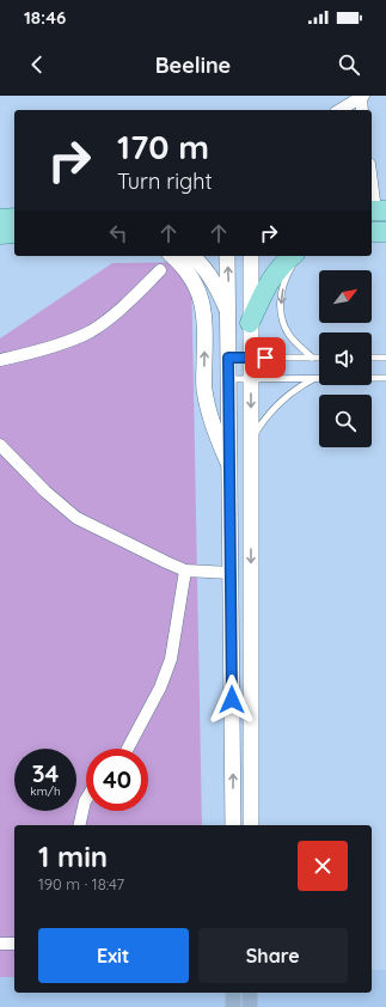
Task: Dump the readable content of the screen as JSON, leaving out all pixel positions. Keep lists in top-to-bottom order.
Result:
{
  "north": "top right",
  "page": {
    "status": "18:46",
    "header": "Beeline",
    "turn": ["170 m", "Turn right"],
    "speed": "34 km/h",
    "limit": "40",
    "heading": ["1 min", "190 m · 18:47"],
    "buttons": ["Exit", "Share"]
  }
}
